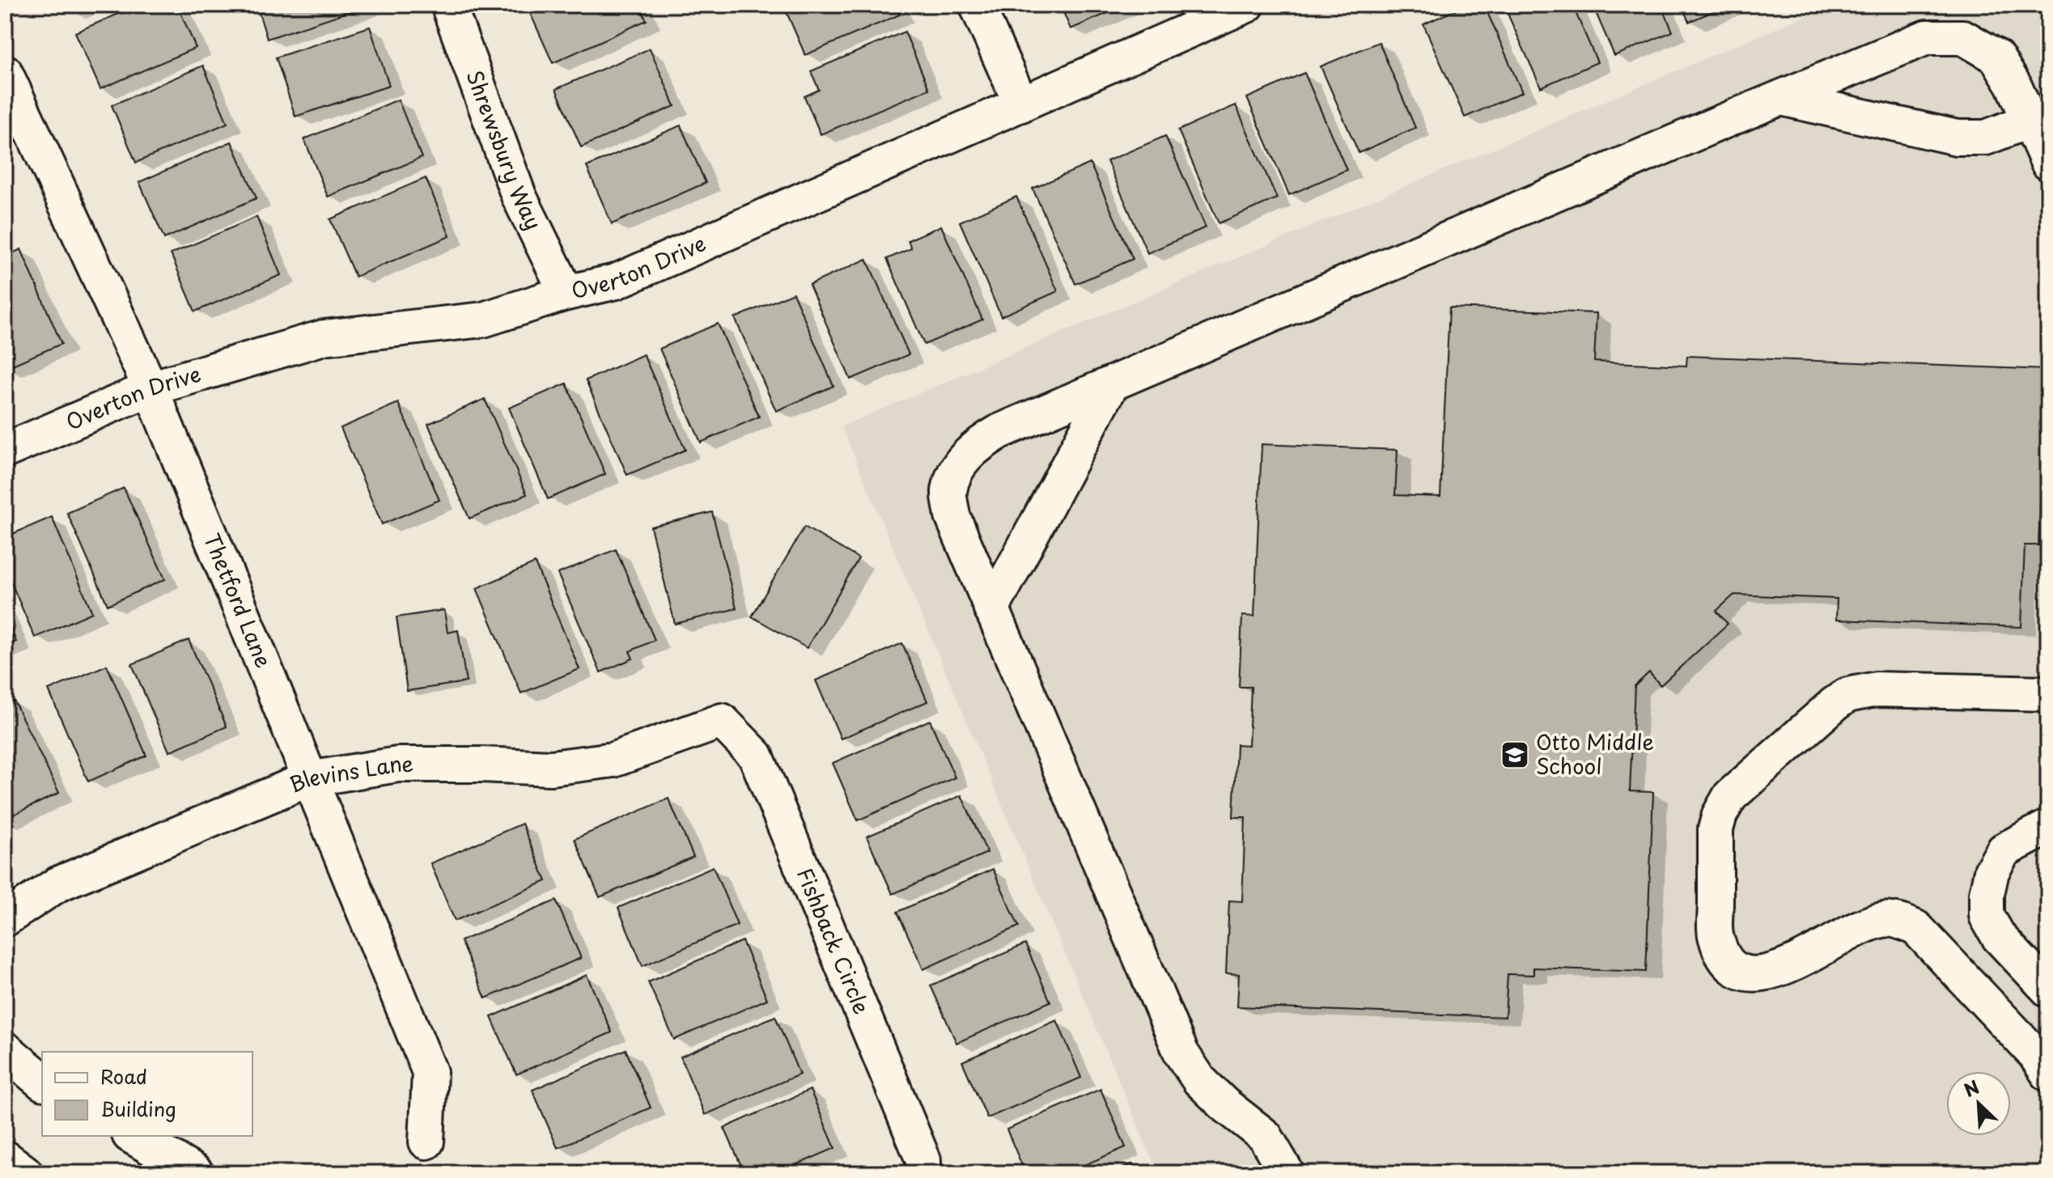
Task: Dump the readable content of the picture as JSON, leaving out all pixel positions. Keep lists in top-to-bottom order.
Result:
{
  "streets": {
    "street": [
      "Shrewsbury Way",
      "Overton Drive",
      "Thetford Lane",
      "Blevins Lane",
      "Fishback Circle"
    ]
  },
  "crossings": [
    ["Shrewsbury Way", "Overton Drive"],
    ["Overton Drive", "Thetford Lane"],
    ["Thetford Lane", "Blevins Lane"],
    ["Blevins Lane", "Fishback Circle"]
  ],
  "places": {
    "school or university": ["Otto Middle School"]
  },
  "legend": ["Road", "Building"],
  "north": "top left"
}
